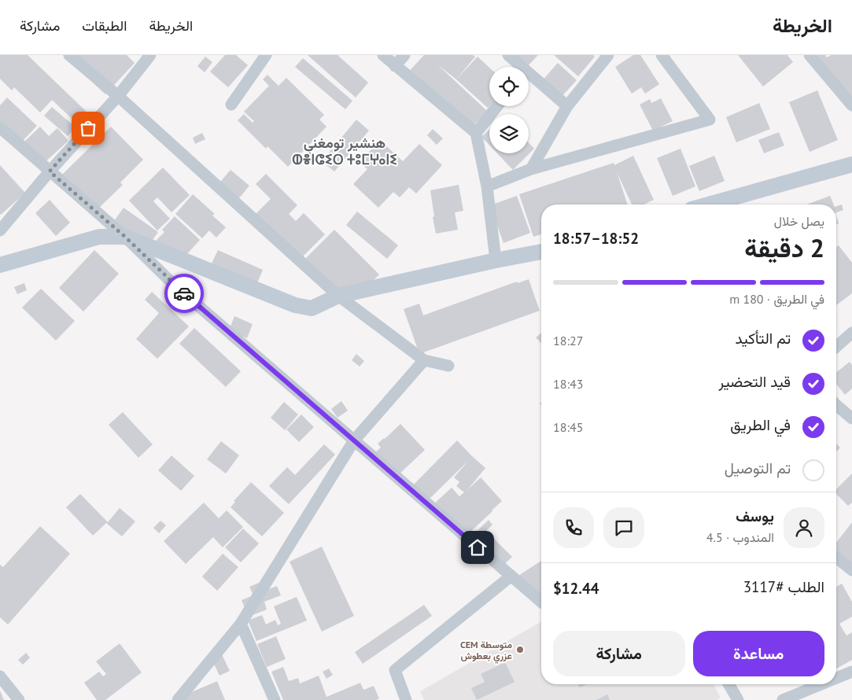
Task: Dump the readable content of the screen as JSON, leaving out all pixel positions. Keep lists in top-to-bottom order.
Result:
{
  "districts": ["هنشير تومغني ⵀⴻⵏⵛⵉⵔ ⵜⵓⵎⵖⴰⵏⵉ"],
  "places": ["CEM متوسطة عزري بعطوش"],
  "page": {
    "header": "الخريطة",
    "nav": ["الخريطة", "الطبقات", "مشاركة"],
    "heading": ["2 دقيقة", "يصل خلال", "18:52–18:57"],
    "panel": [
      "يوسف",
      "المندوب · 4.5",
      "الطلب #3117",
      "$12.44"
    ],
    "bar": "في الطريق · 180 m",
    "list": [
      ["تم التأكيد", "18:27"],
      ["قيد التحضير", "18:43"],
      ["في الطريق", "18:45"],
      "تم التوصيل"
    ],
    "buttons": ["مساعدة", "مشاركة"]
  }
}
